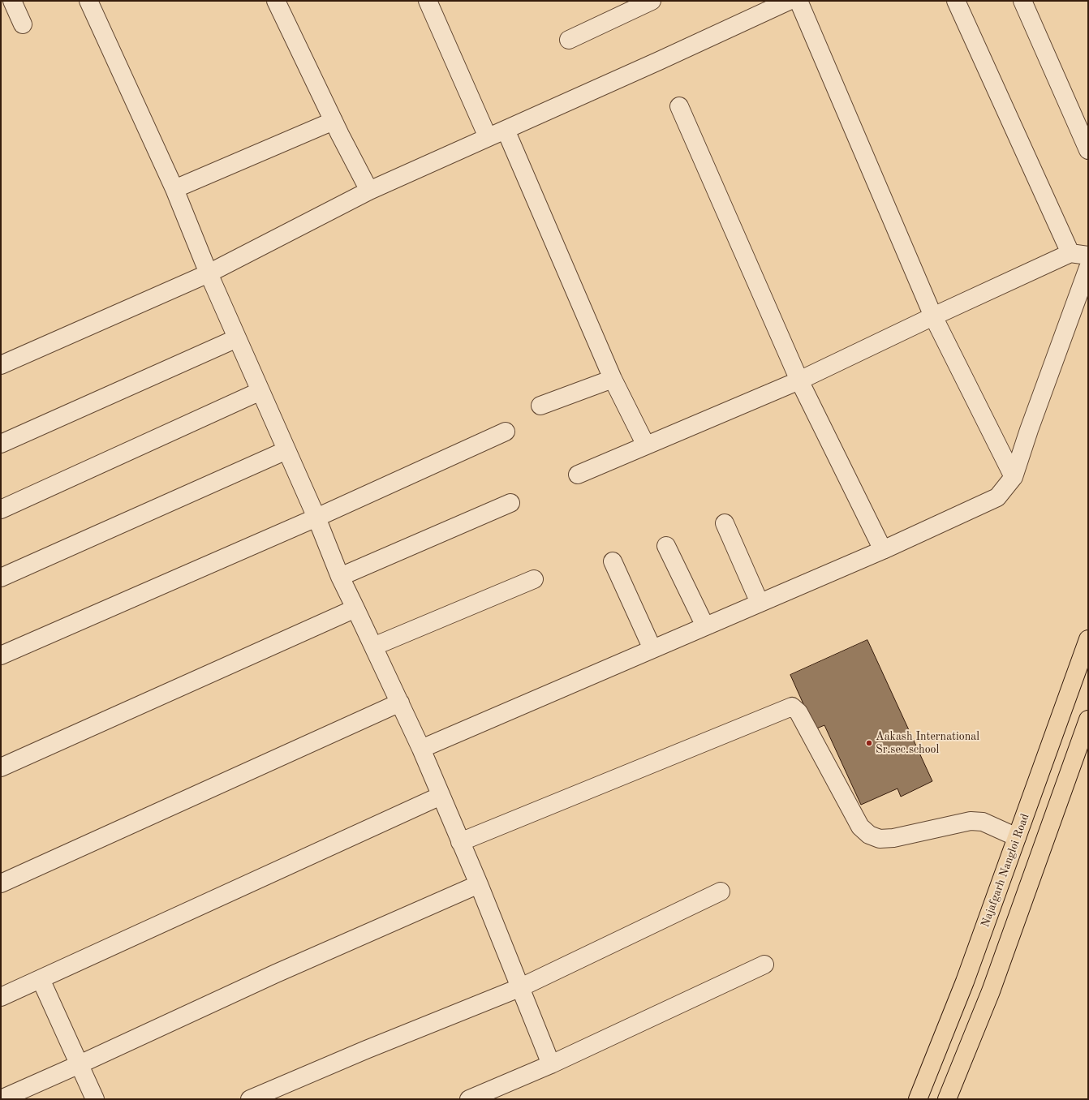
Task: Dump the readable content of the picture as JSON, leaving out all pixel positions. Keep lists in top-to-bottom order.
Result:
{
  "streets": {
    "main road": ["Najafgarh Nangloi Road"]
  },
  "places": ["Aakash International Sr.sec.school"]
}
